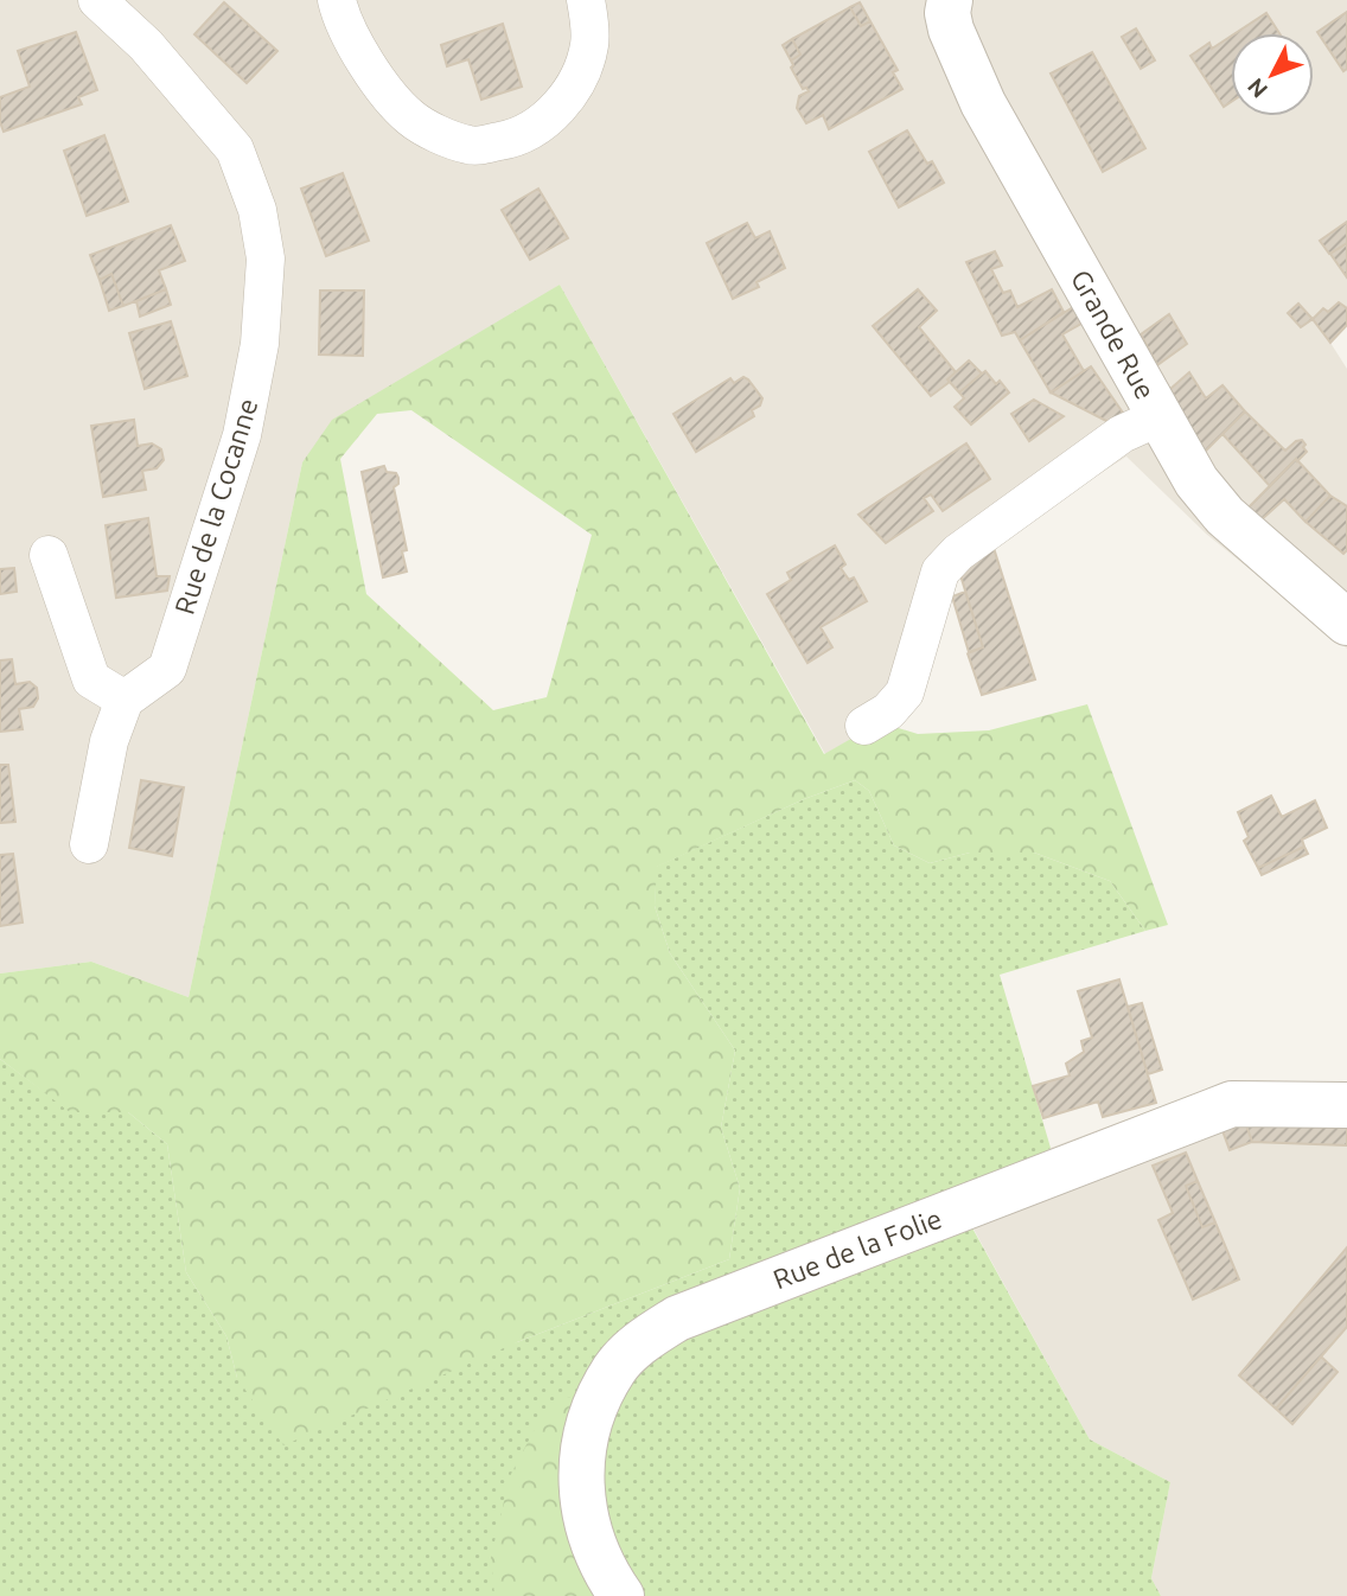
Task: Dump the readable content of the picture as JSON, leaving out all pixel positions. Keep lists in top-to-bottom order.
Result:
{
  "streets": {
    "street": ["Grande Rue", "Rue de la Cocanne", "Rue de la Folie"]
  },
  "north": "bottom left"
}
